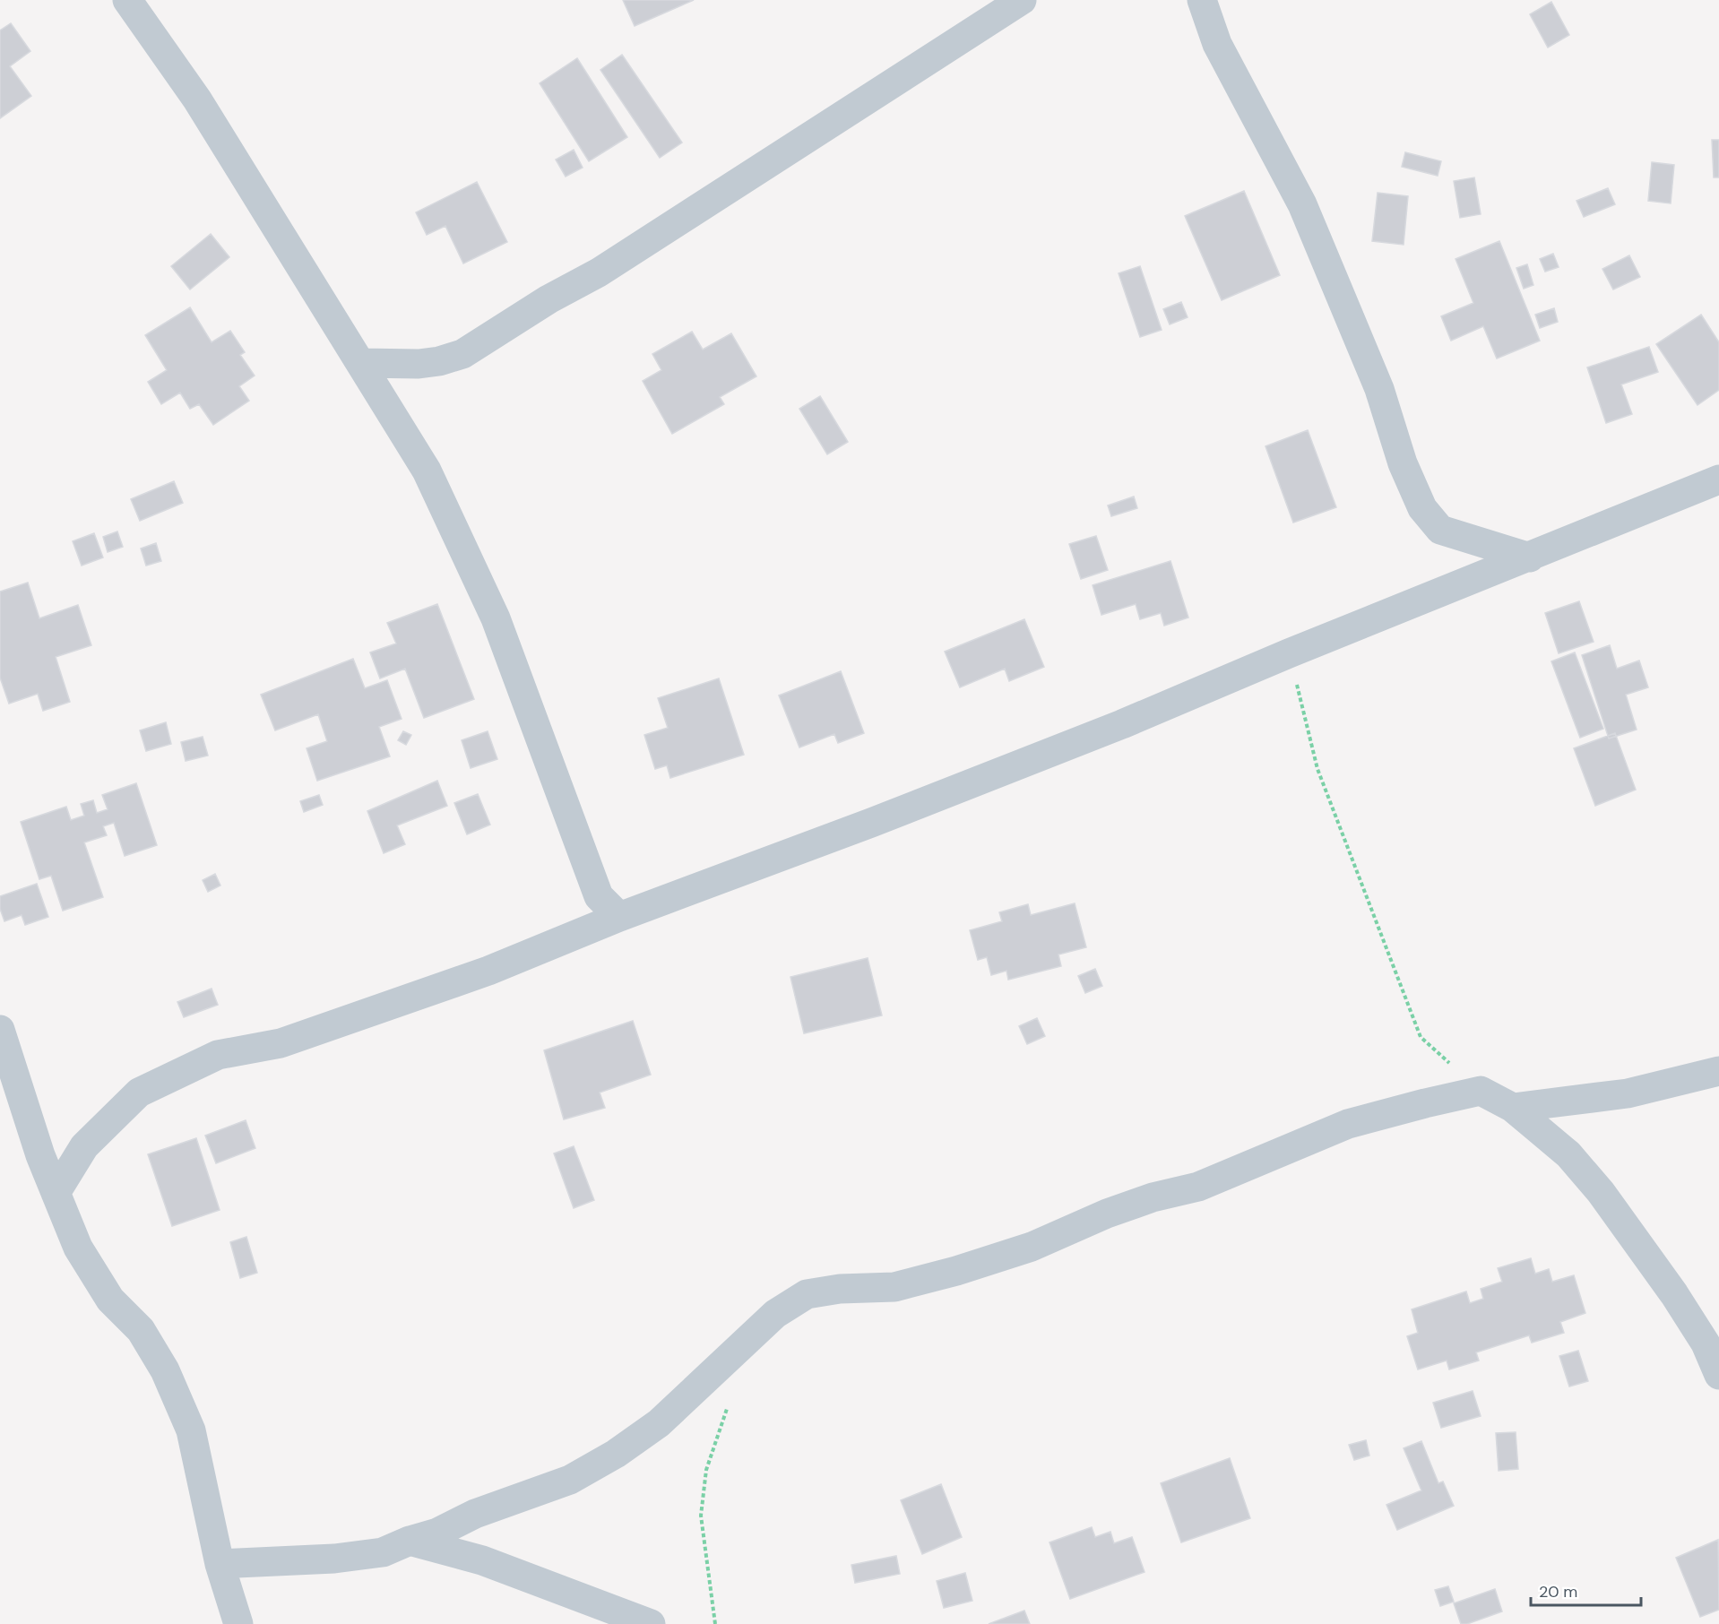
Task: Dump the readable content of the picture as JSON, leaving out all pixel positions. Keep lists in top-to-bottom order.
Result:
{
  "scale_bar": "20 m"
}
